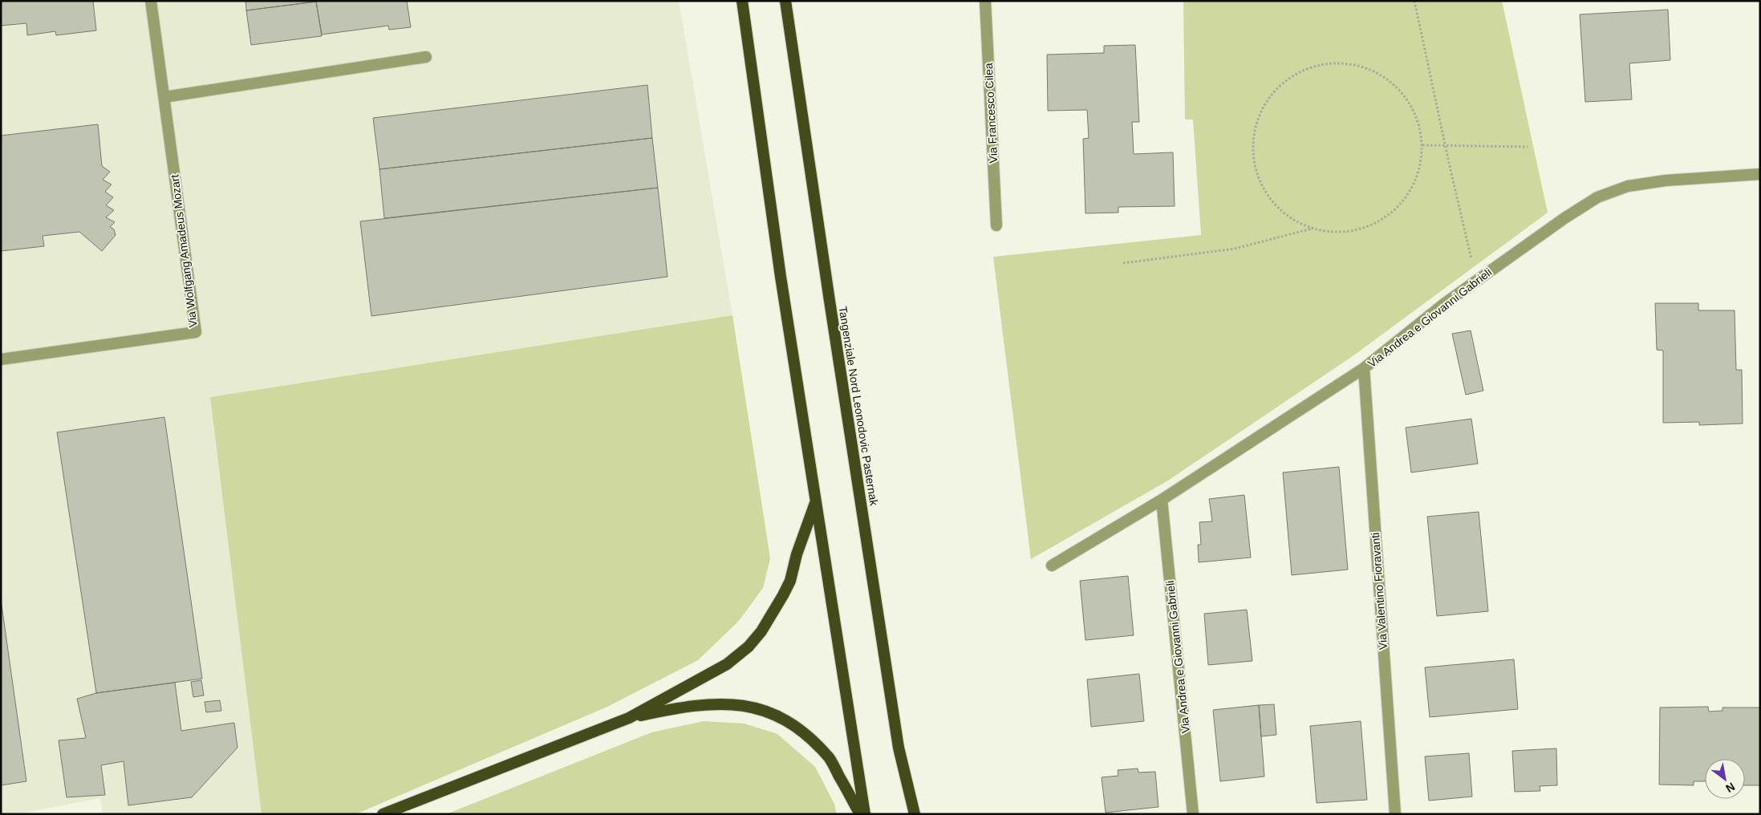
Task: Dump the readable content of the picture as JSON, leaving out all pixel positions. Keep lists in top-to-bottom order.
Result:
{
  "streets": {
    "highway": ["Tangenziale Nord Leonodovic Pasternak"],
    "street": [
      "Via Francesco Cilea",
      "Via Wolfgang Amadeus Mozart",
      "Via Andrea e Giovanni Gabrieli",
      "Via Valentino Fioravanti"
    ]
  },
  "crossings": [
    ["Via Andrea e Giovanni Gabrieli", "Via Valentino Fioravanti"]
  ],
  "north": "bottom right"
}
